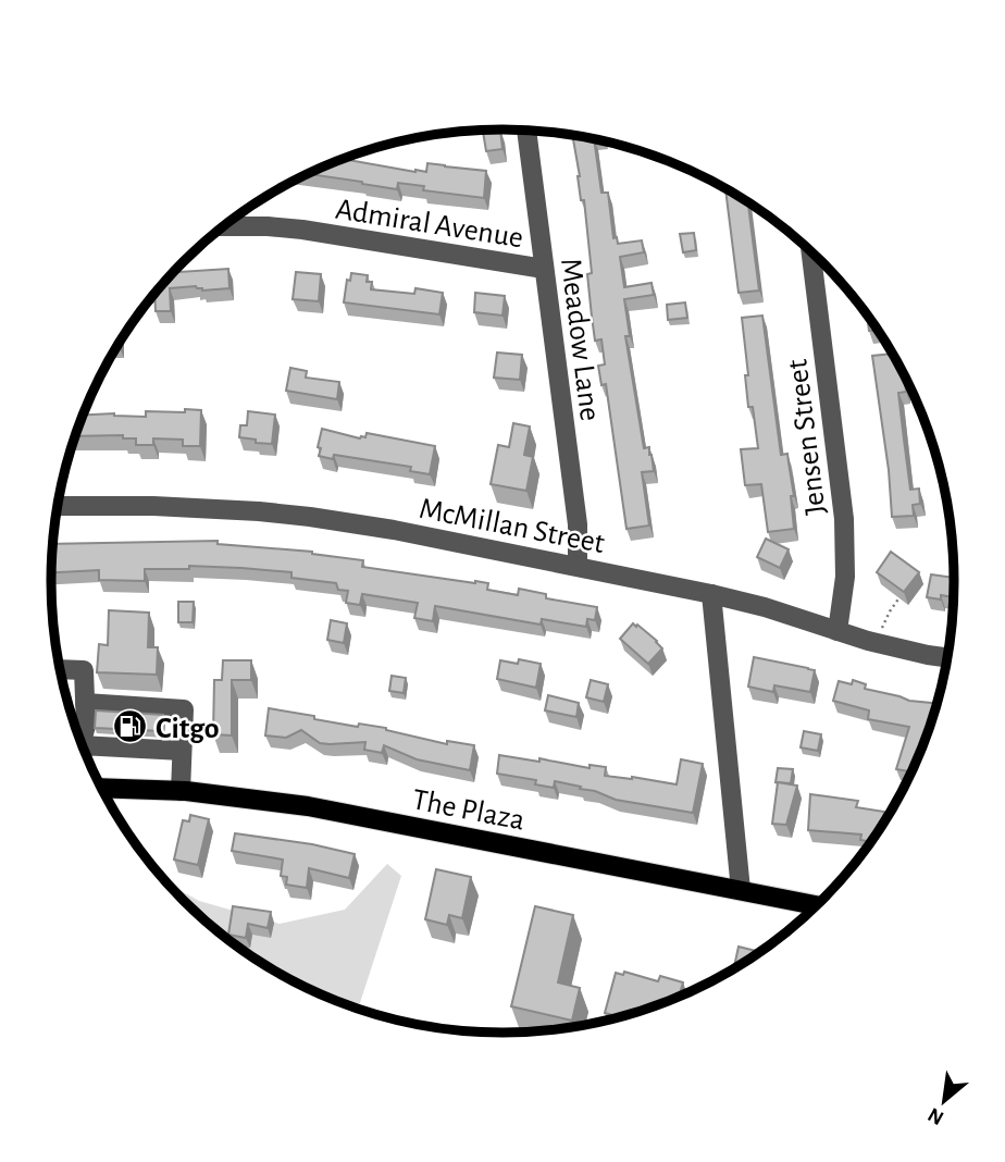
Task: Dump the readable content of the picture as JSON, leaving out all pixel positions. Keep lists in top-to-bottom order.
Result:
{
  "streets": {
    "main road": ["The Plaza"],
    "street": [
      "Admiral Avenue",
      "Meadow Lane",
      "Jensen Street",
      "McMillan Street"
    ]
  },
  "crossings": [
    ["Admiral Avenue", "Meadow Lane"],
    ["Meadow Lane", "McMillan Street"],
    ["Jensen Street", "McMillan Street"]
  ],
  "places": {
    "fuel station": ["Citgo"]
  },
  "north": "bottom left"
}
